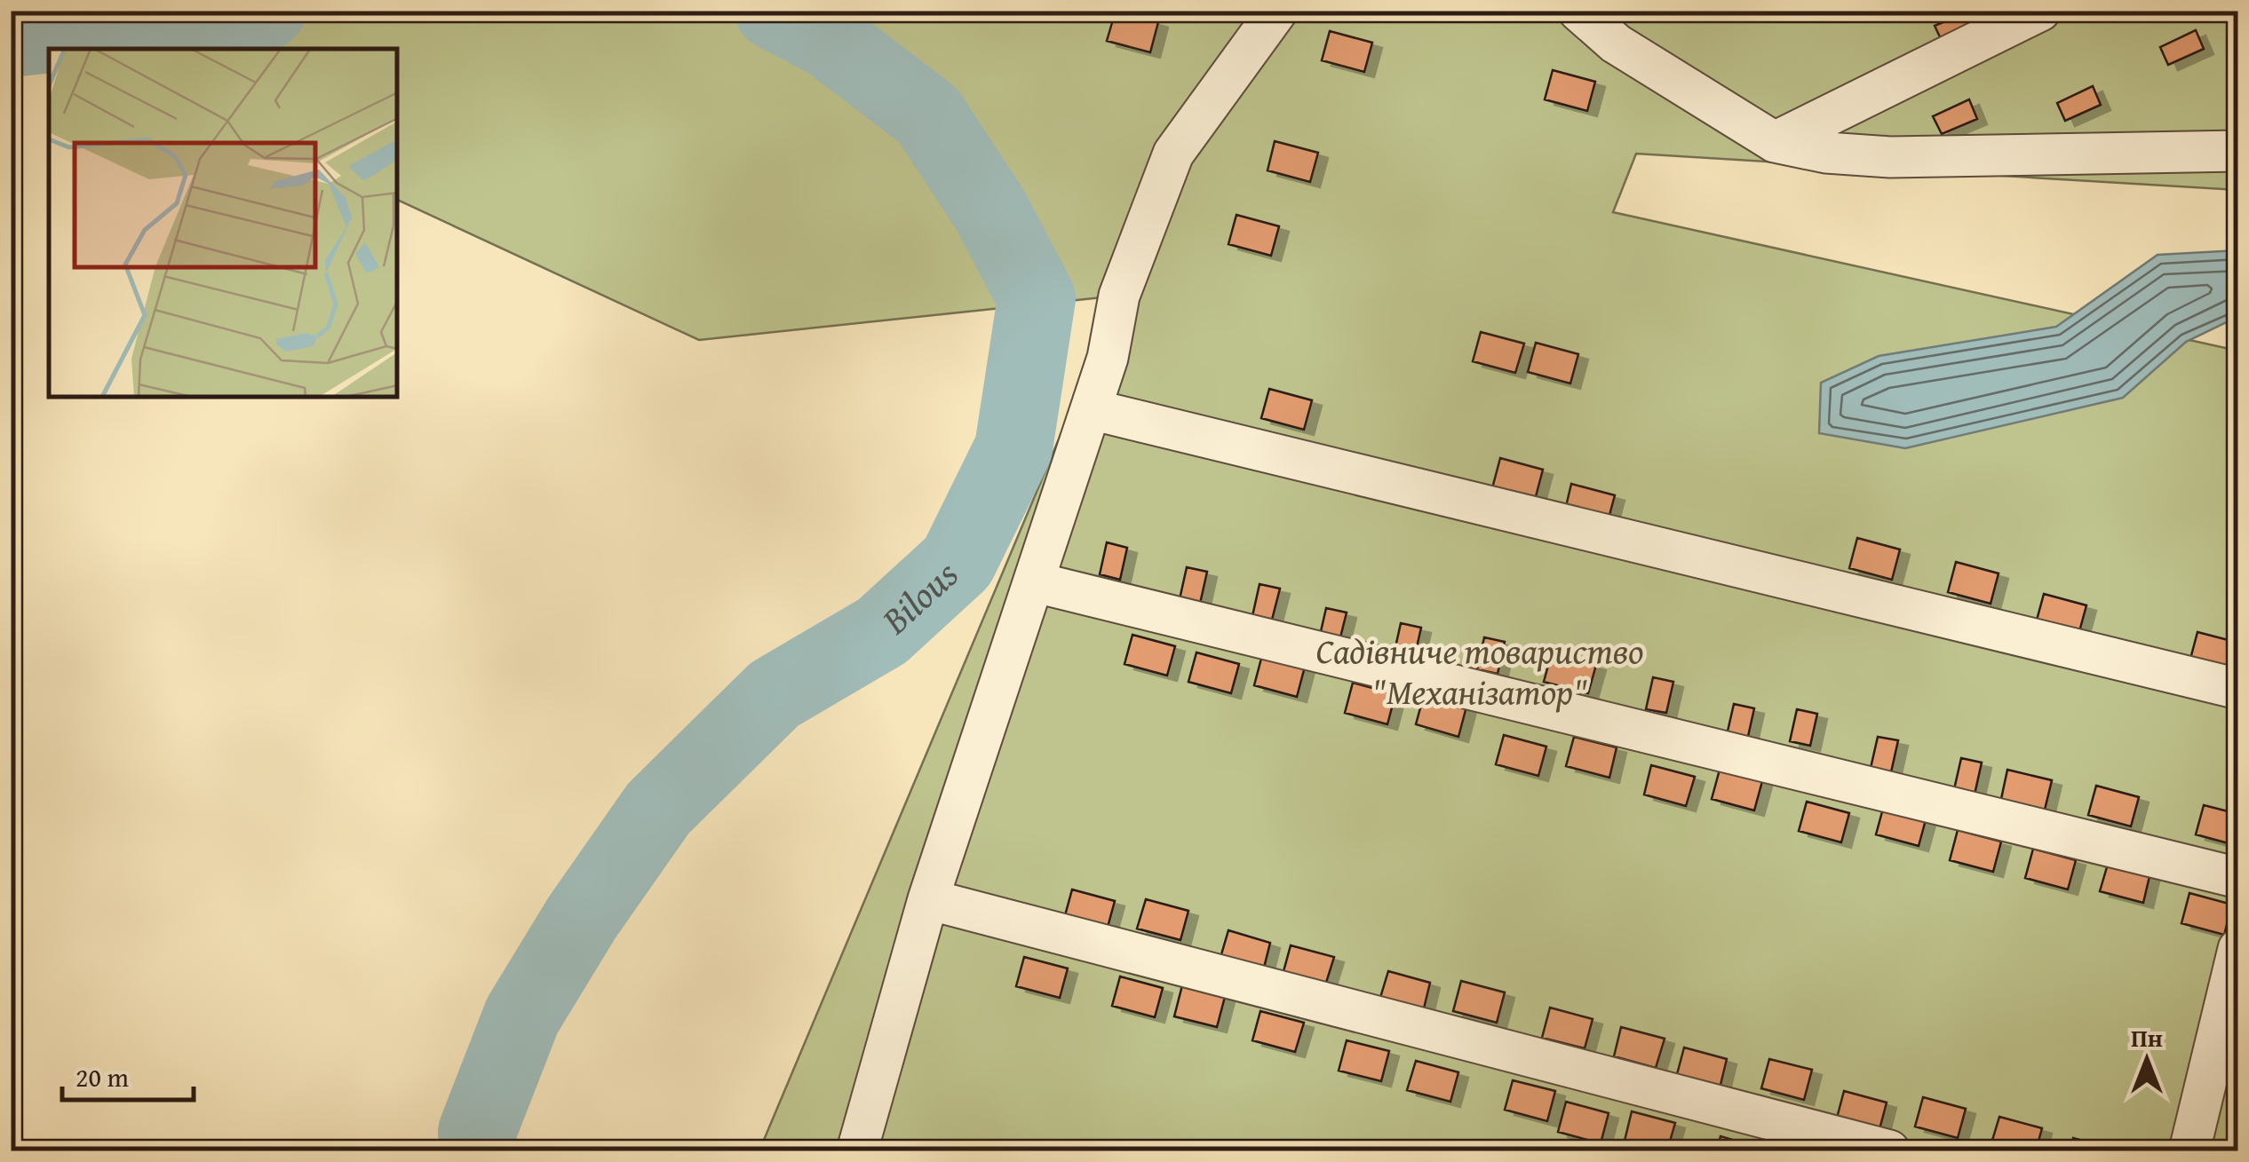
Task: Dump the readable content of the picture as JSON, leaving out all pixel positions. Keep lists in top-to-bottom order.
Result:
{
  "water": ["Bilous"],
  "parks": ["Садівниче товариство \"Механізатор\""],
  "scale_bar": "20 m",
  "north": "top"
}
